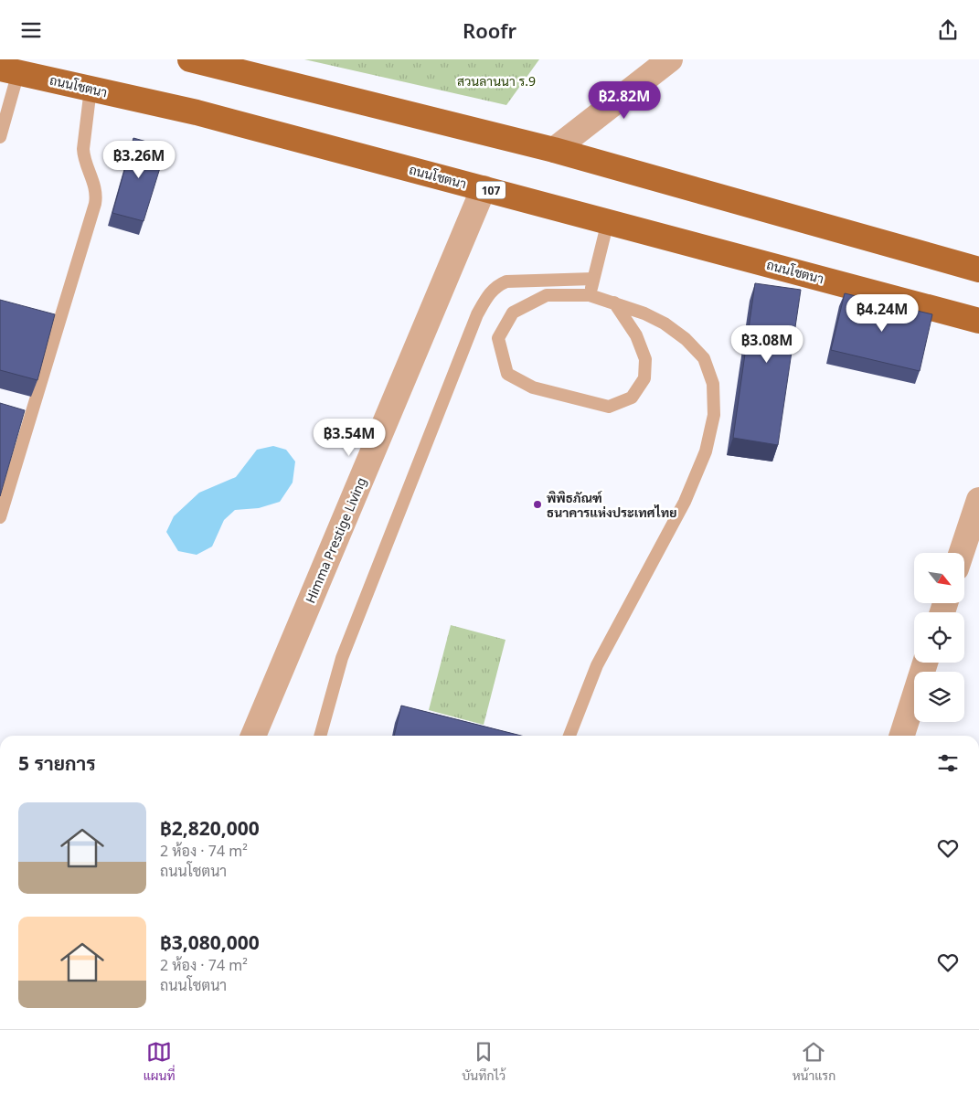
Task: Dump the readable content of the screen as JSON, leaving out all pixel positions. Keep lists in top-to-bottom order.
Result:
{
  "streets": {
    "main road": ["ถนนโชตนา", "107"],
    "street": ["Himma Prestige Living"]
  },
  "crossings": [
    ["ถนนโชตนา", "Himma Prestige Living"]
  ],
  "parks": ["สวนลานนา ร.9"],
  "places": ["พิพิธภัณฑ์ ธนาคารแห่งประเทศไทย"],
  "north": "bottom right",
  "page": {
    "header": "Roofr",
    "price": [
      "฿2.82M",
      "฿3.26M",
      "฿4.24M",
      "฿3.08M",
      "฿3.54M"
    ],
    "heading": "5 รายการ",
    "list": [
      {
        "name": "฿2,820,000",
        "note": "2 ห้อง · 74 m² · ถนนโชตนา"
      },
      {
        "name": "฿3,080,000",
        "note": "2 ห้อง · 74 m² · ถนนโชตนา"
      }
    ],
    "tabs": ["แผนที่", "บันทึกไว้", "หน้าแรก"]
  }
}
